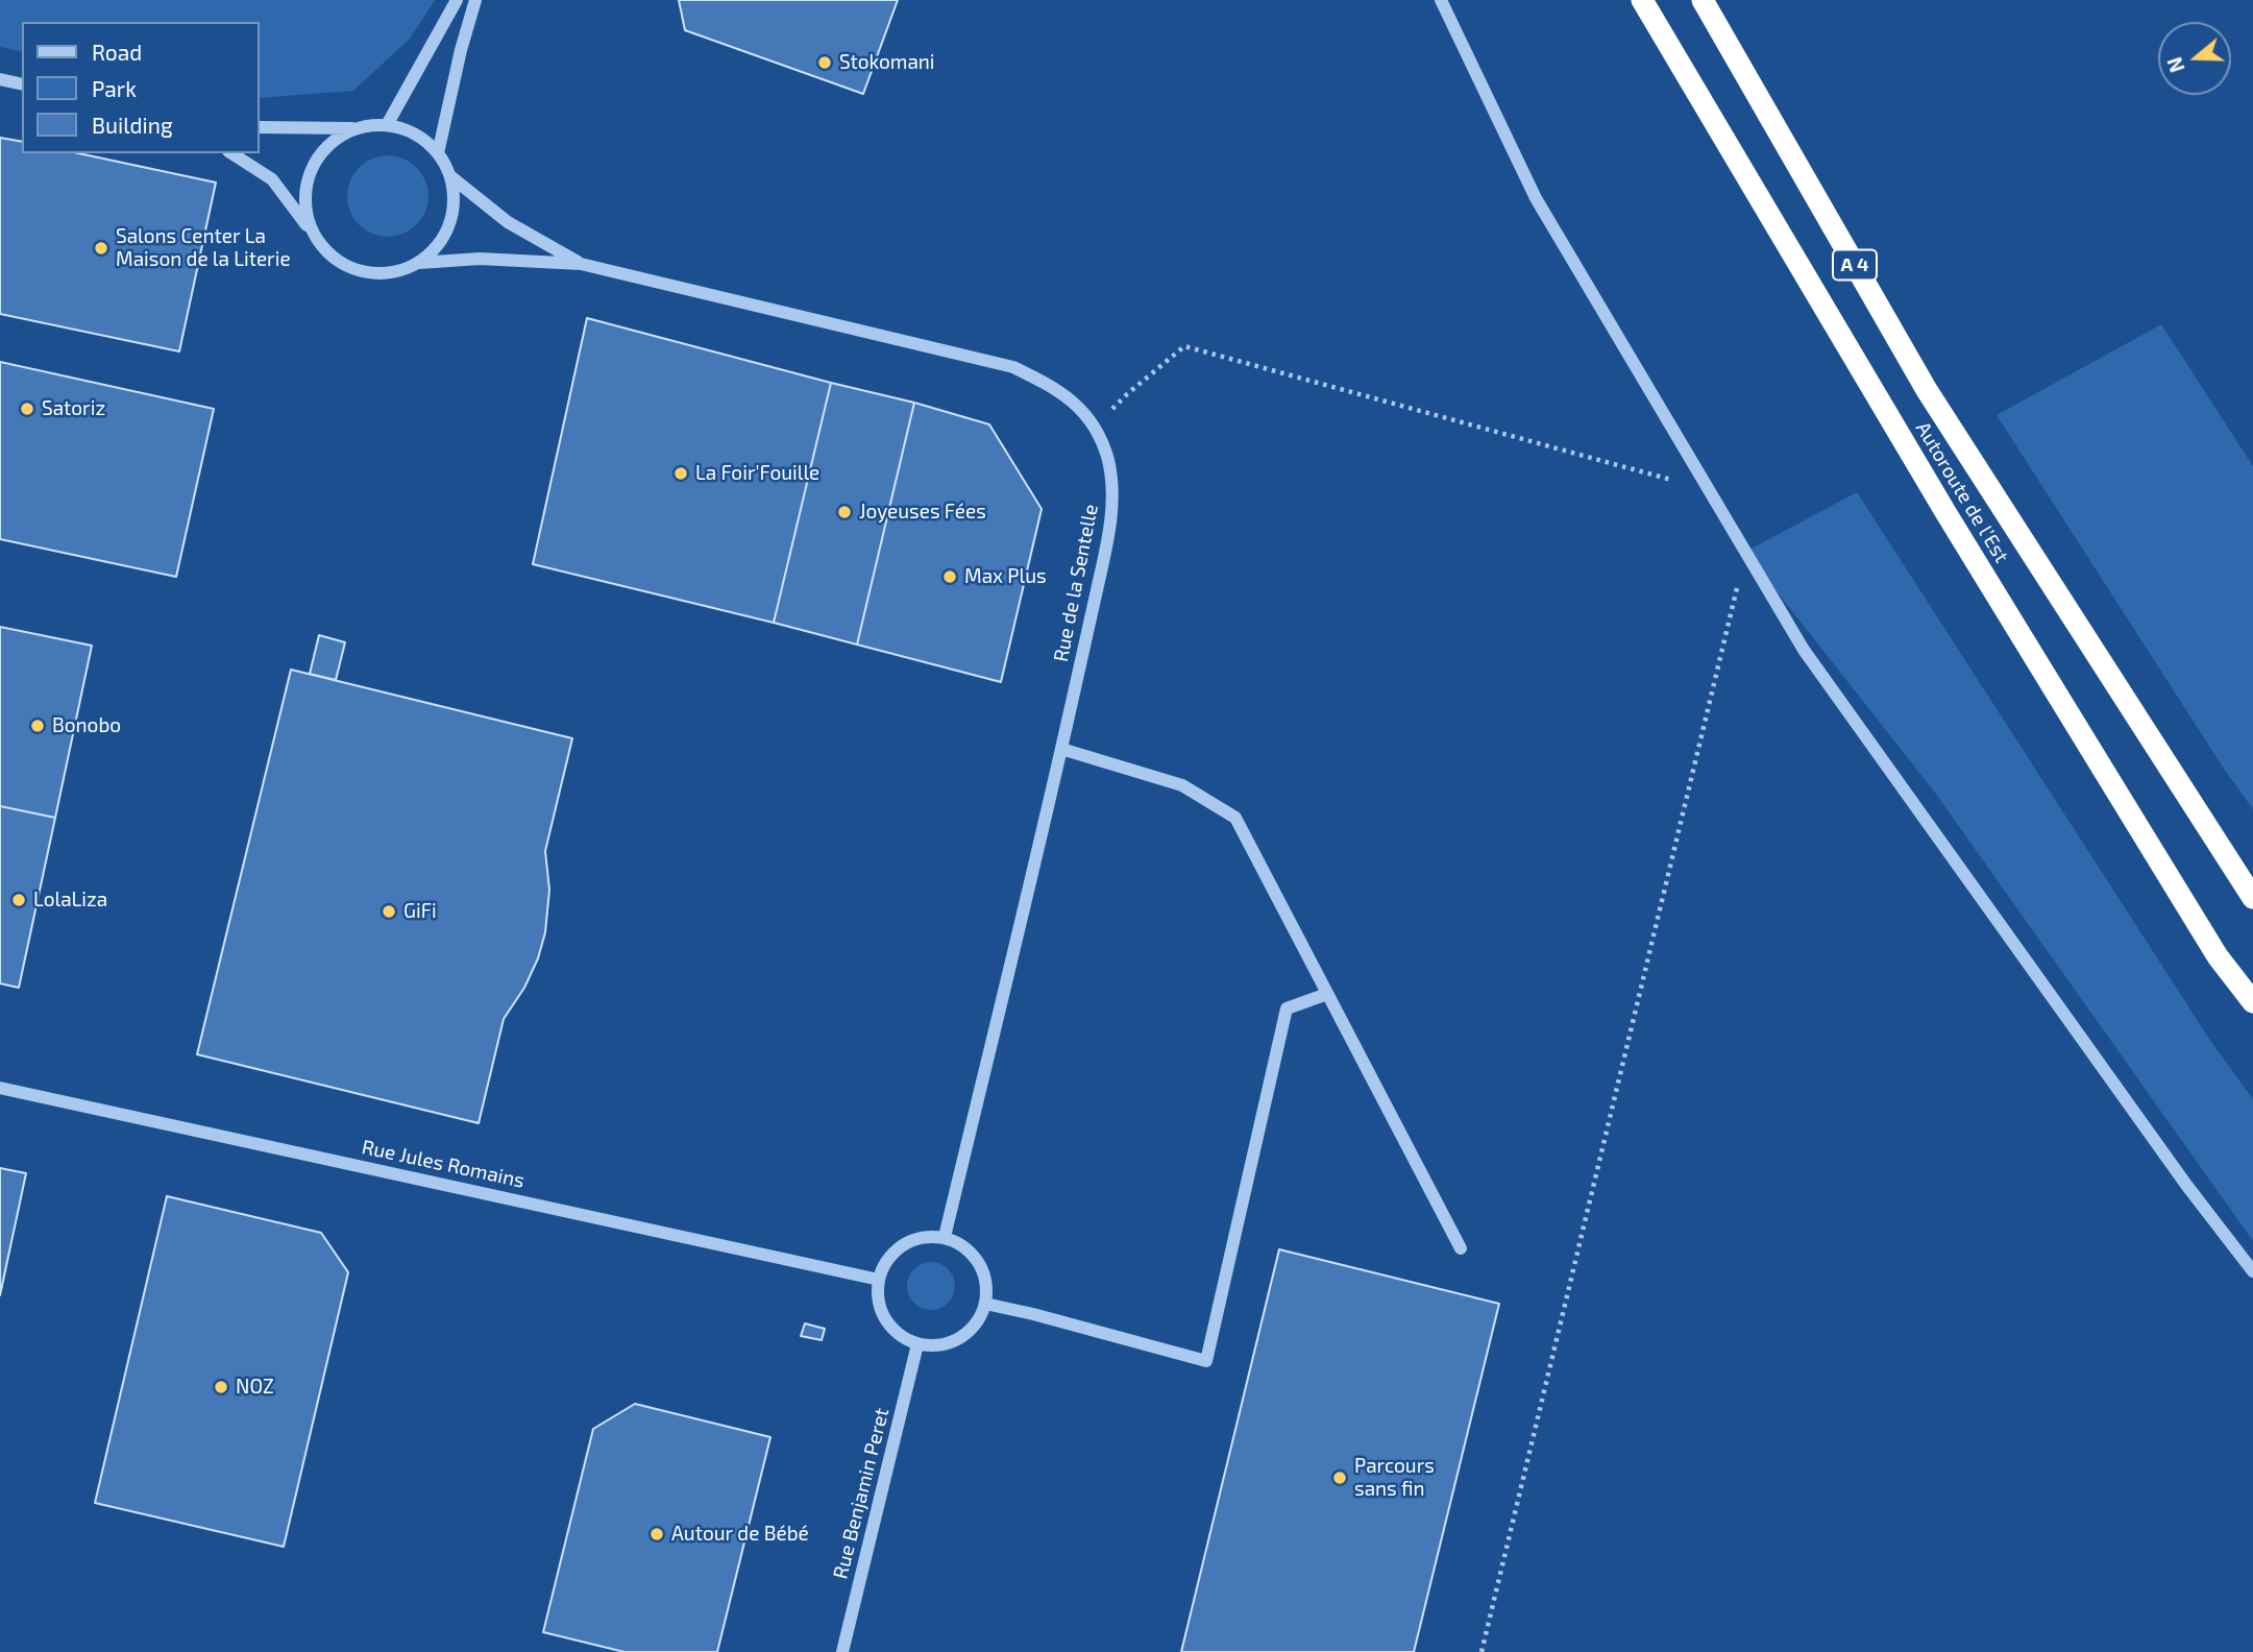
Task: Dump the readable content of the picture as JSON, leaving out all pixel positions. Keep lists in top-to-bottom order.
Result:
{
  "streets": {
    "highway": ["A 4", "Autoroute de l’Est"],
    "street": ["Rue de la Sentelle", "Rue Jules Romains", "Rue Benjamin Peret"]
  },
  "crossings": [
    ["Rue de la Sentelle", "Rue Jules Romains"],
    ["Rue de la Sentelle", "Rue Benjamin Peret"],
    ["Rue Jules Romains", "Rue Benjamin Peret"]
  ],
  "places": [
    "Stokomani",
    "Salons Center La Maison de la Literie",
    "Satoriz",
    "La Foir'Fouille",
    "Joyeuses Fées",
    "Max Plus",
    "Bonobo",
    "LolaLiza",
    "GiFi",
    "NOZ",
    "Parcours sans fin",
    "Autour de Bébé"
  ],
  "legend": ["Road", "Park", "Building"],
  "north": "left"
}
